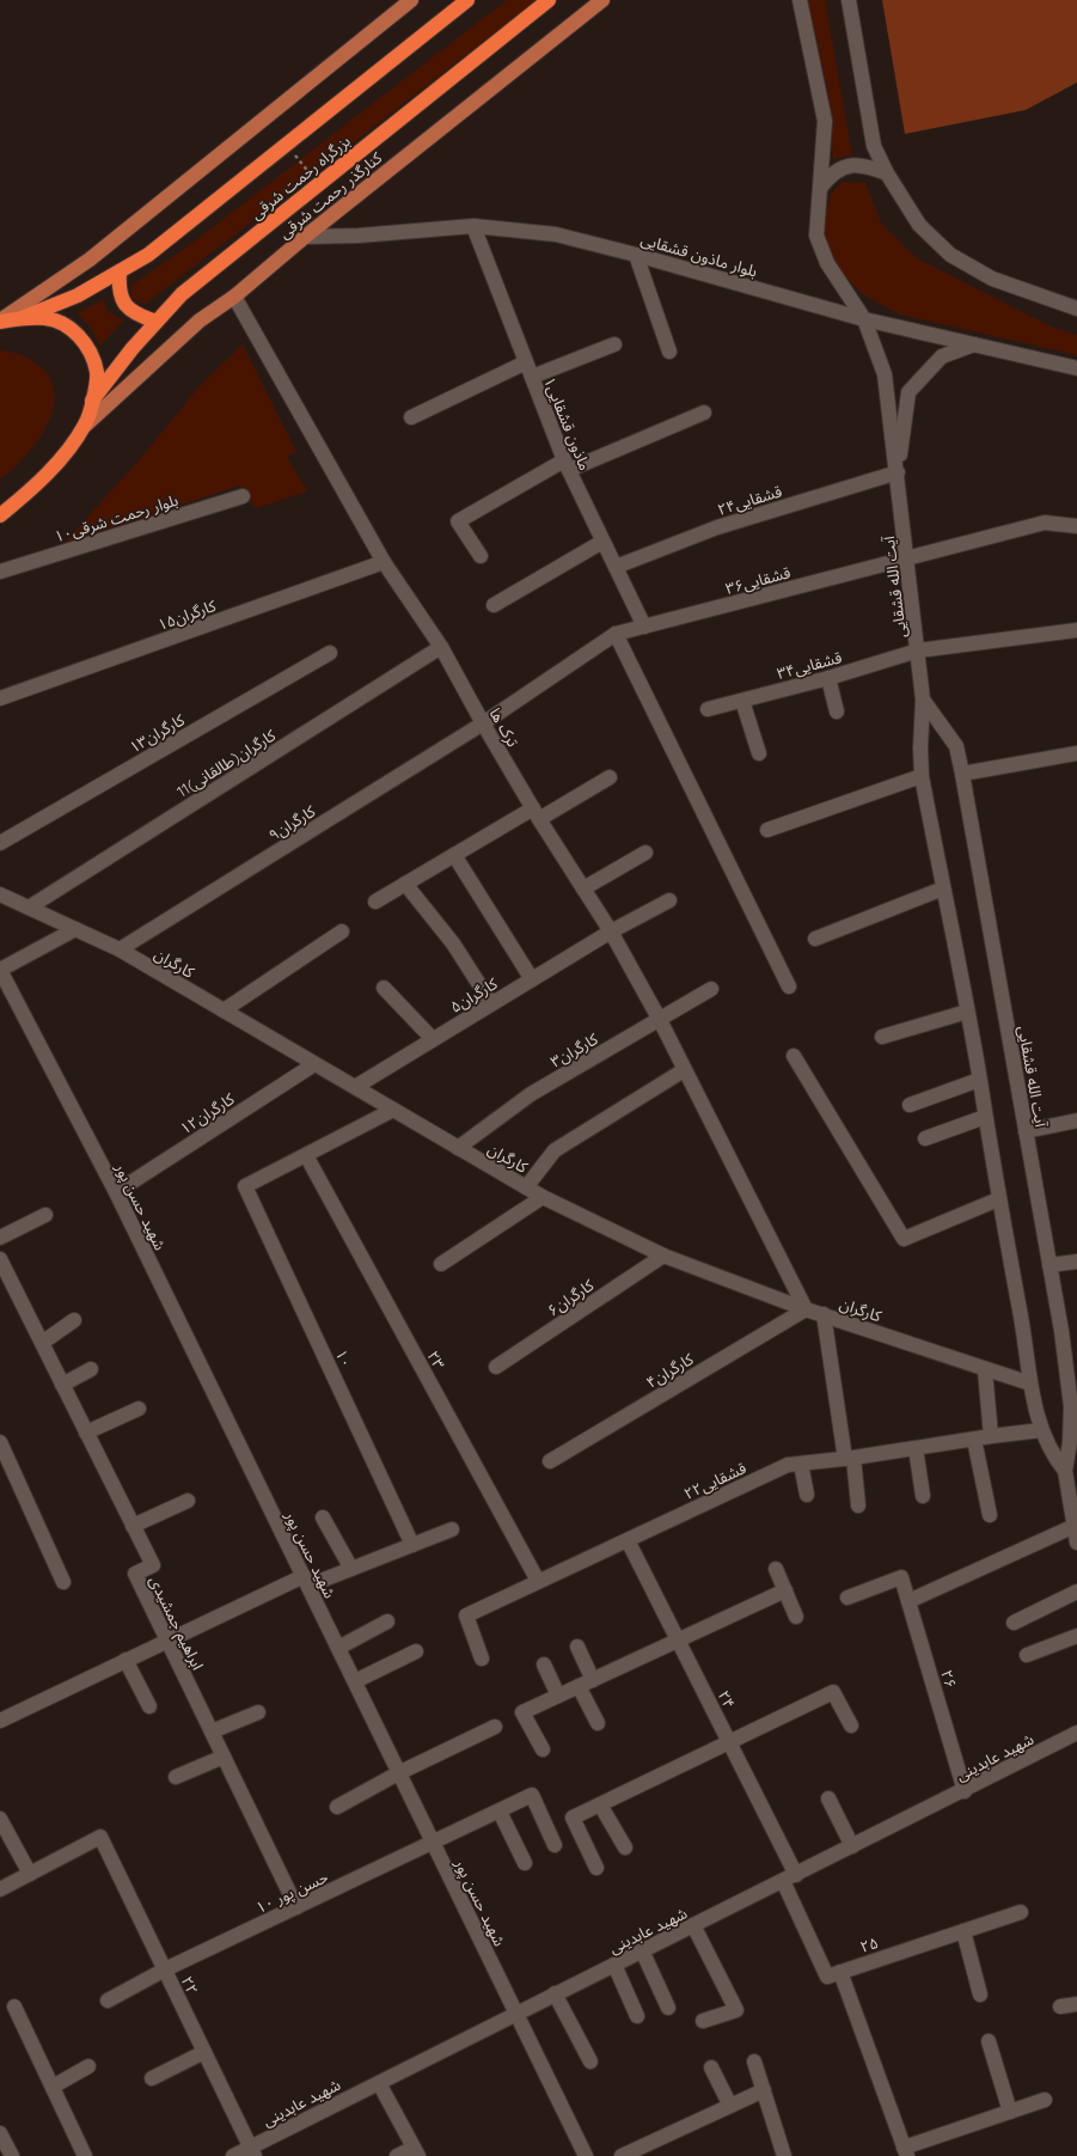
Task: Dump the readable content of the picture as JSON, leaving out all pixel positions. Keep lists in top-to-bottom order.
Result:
{
  "streets": {
    "highway": ["بزرگراه رحمت شرقی"],
    "main road": ["کنارگذر رحمت شرقی"],
    "street": [
      "بلوار ماذون قشقایی",
      "ماذون قشقایی۱",
      "قشقایی۲۴",
      "۱۰بلوار رحمت شرقی",
      "قشقایی۳۶",
      "آیت الله قشقایی",
      "۱۵کارگران",
      "قشقایی۳۴",
      "ترک ها",
      "کارگران۱۳",
      "11کارگران(طالقانی)",
      "کارگران۹",
      "کارگران",
      "کارگران۵",
      "کارگران۳",
      "۱۲کارگران",
      "شهید حسن پور",
      "۶کارگران",
      "۱۰",
      "۲۳",
      "کارگران۴",
      "۲۲قشقایی",
      "ابراهیم جمشیدی",
      "۲۶",
      "۲۴",
      "شهید عابدینی",
      "۱۰ حسن پور",
      "۲۵",
      "۲۲"
    ]
  },
  "crossings": [
    ["کنارگذر رحمت شرقی", "بلوار ماذون قشقایی"],
    ["کنارگذر رحمت شرقی", "ترک ها"],
    ["بلوار ماذون قشقایی", "ماذون قشقایی۱"],
    ["بلوار ماذون قشقایی", "آیت الله قشقایی"],
    ["ماذون قشقایی۱", "قشقایی۲۴"],
    ["ماذون قشقایی۱", "قشقایی۳۶"],
    ["قشقایی۲۴", "آیت الله قشقایی"],
    ["قشقایی۳۶", "آیت الله قشقایی"],
    ["قشقایی۳۶", "کارگران۹"],
    ["آیت الله قشقایی", "قشقایی۳۴"],
    ["آیت الله قشقایی", "کارگران"],
    ["آیت الله قشقایی", "۲۲قشقایی"],
    ["۱۵کارگران", "ترک ها"],
    ["ترک ها", "11کارگران(طالقانی)"],
    ["ترک ها", "کارگران۹"],
    ["ترک ها", "کارگران"],
    ["ترک ها", "کارگران۵"],
    ["ترک ها", "کارگران۳"],
    ["ترک ها", "کارگران۴"],
    ["11کارگران(طالقانی)", "کارگران"],
    ["کارگران۹", "کارگران"],
    ["کارگران", "کارگران۵"],
    ["کارگران", "کارگران۳"],
    ["کارگران", "۱۲کارگران"],
    ["کارگران", "۶کارگران"],
    ["کارگران", "کارگران۴"],
    ["۱۲کارگران", "شهید حسن پور"],
    ["شهید حسن پور", "شهید عابدینی"],
    ["شهید حسن پور", "۱۰ حسن پور"],
    ["۱۰", "۲۳"],
    ["۲۳", "۲۲قشقایی"],
    ["۲۲قشقایی", "۲۴"],
    ["ابراهیم جمشیدی", "۱۰ حسن پور"],
    ["۲۶", "شهید عابدینی"],
    ["۲۴", "شهید عابدینی"],
    ["شهید عابدینی", "۲۲"],
    ["۱۰ حسن پور", "۲۲"]
  ]
}
